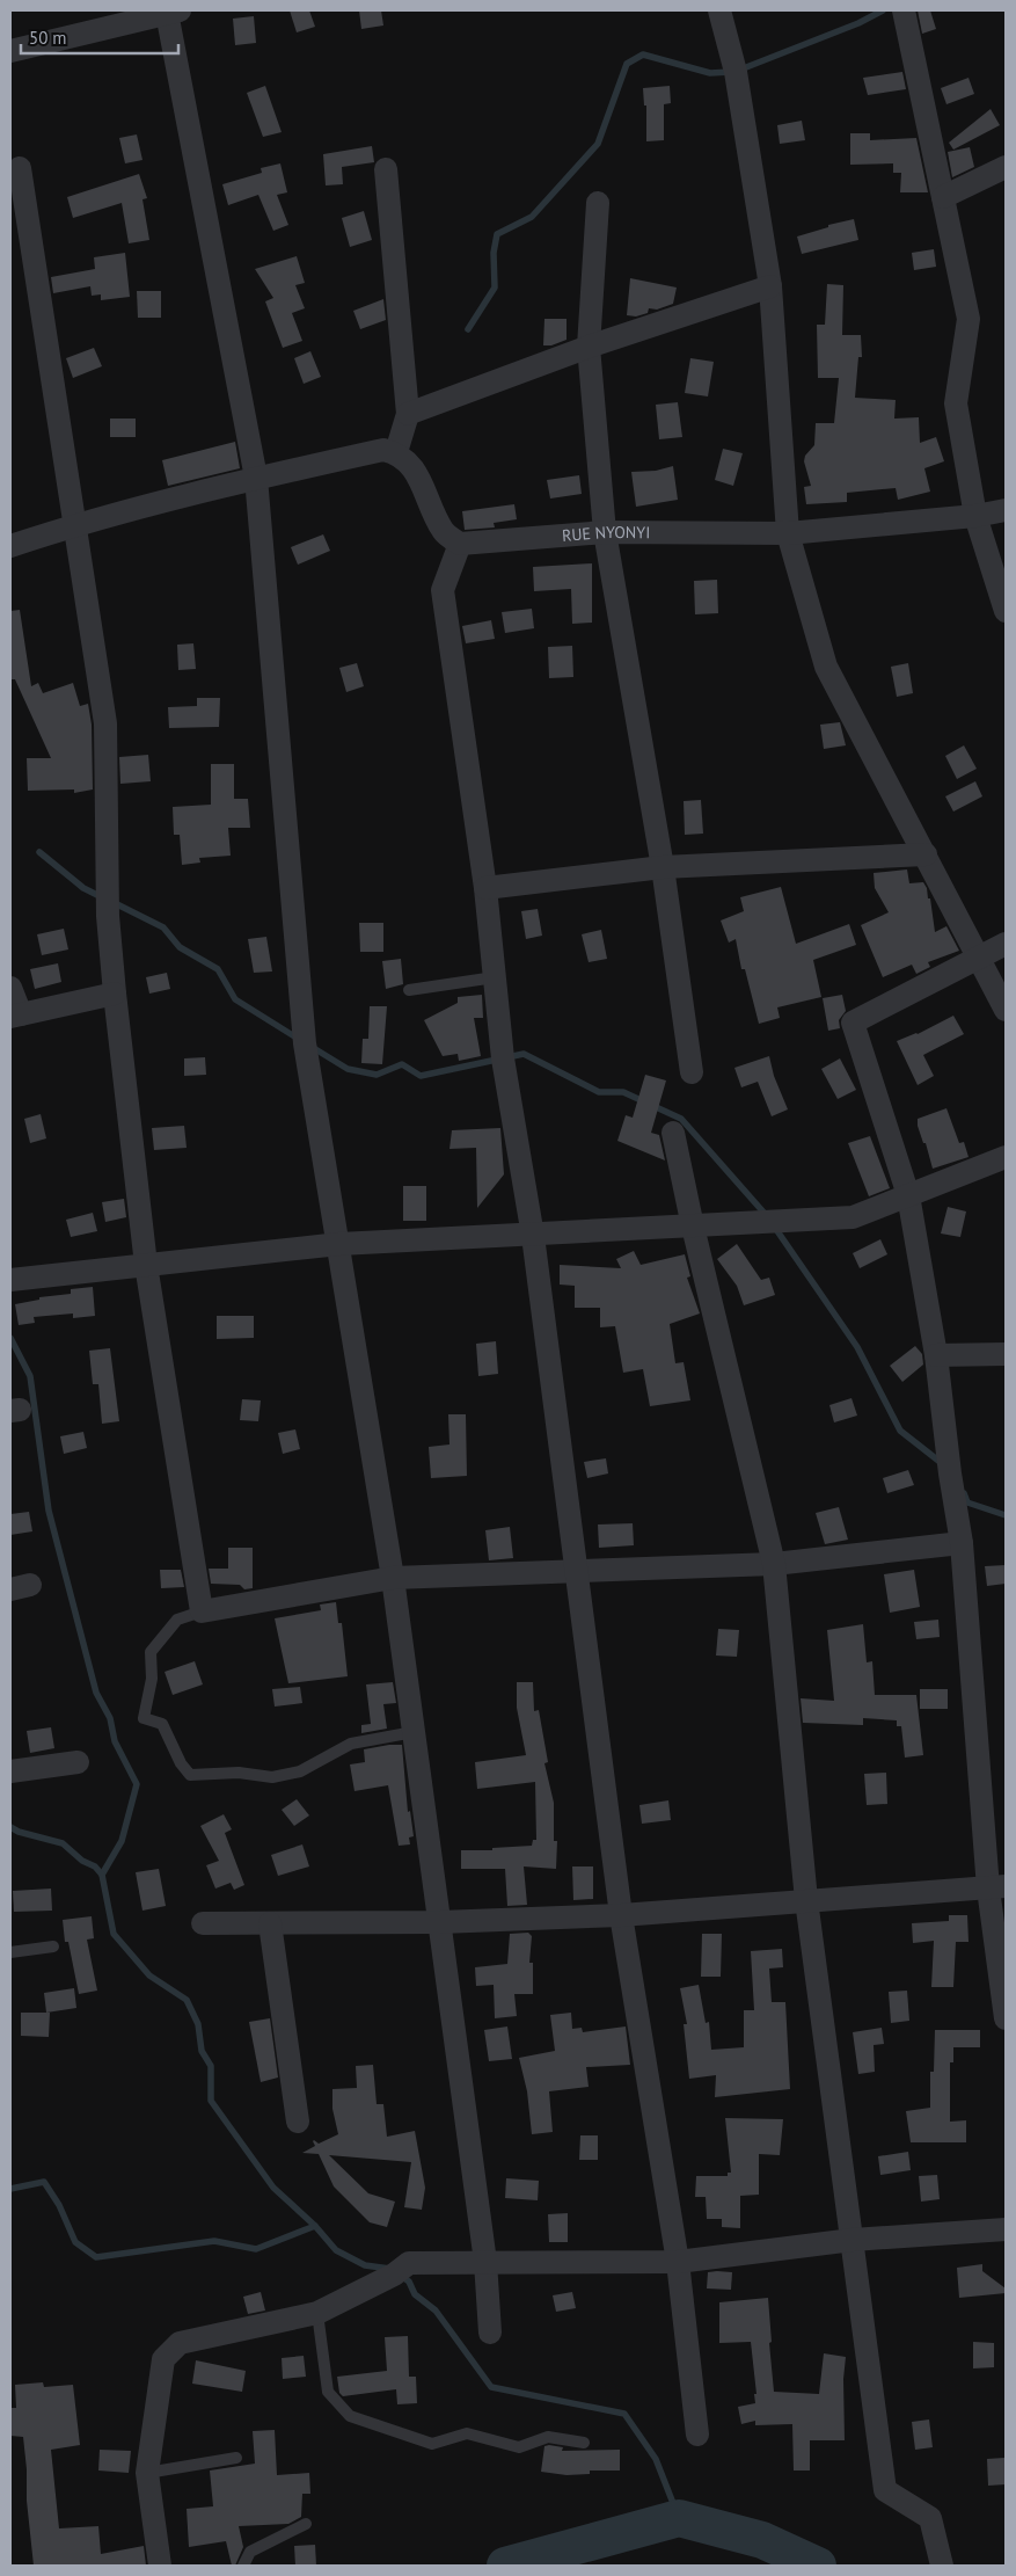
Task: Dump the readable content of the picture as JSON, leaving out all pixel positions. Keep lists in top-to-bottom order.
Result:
{
  "streets": {
    "street": ["RUE NYONYI"]
  },
  "scale_bar": "50 m"
}
